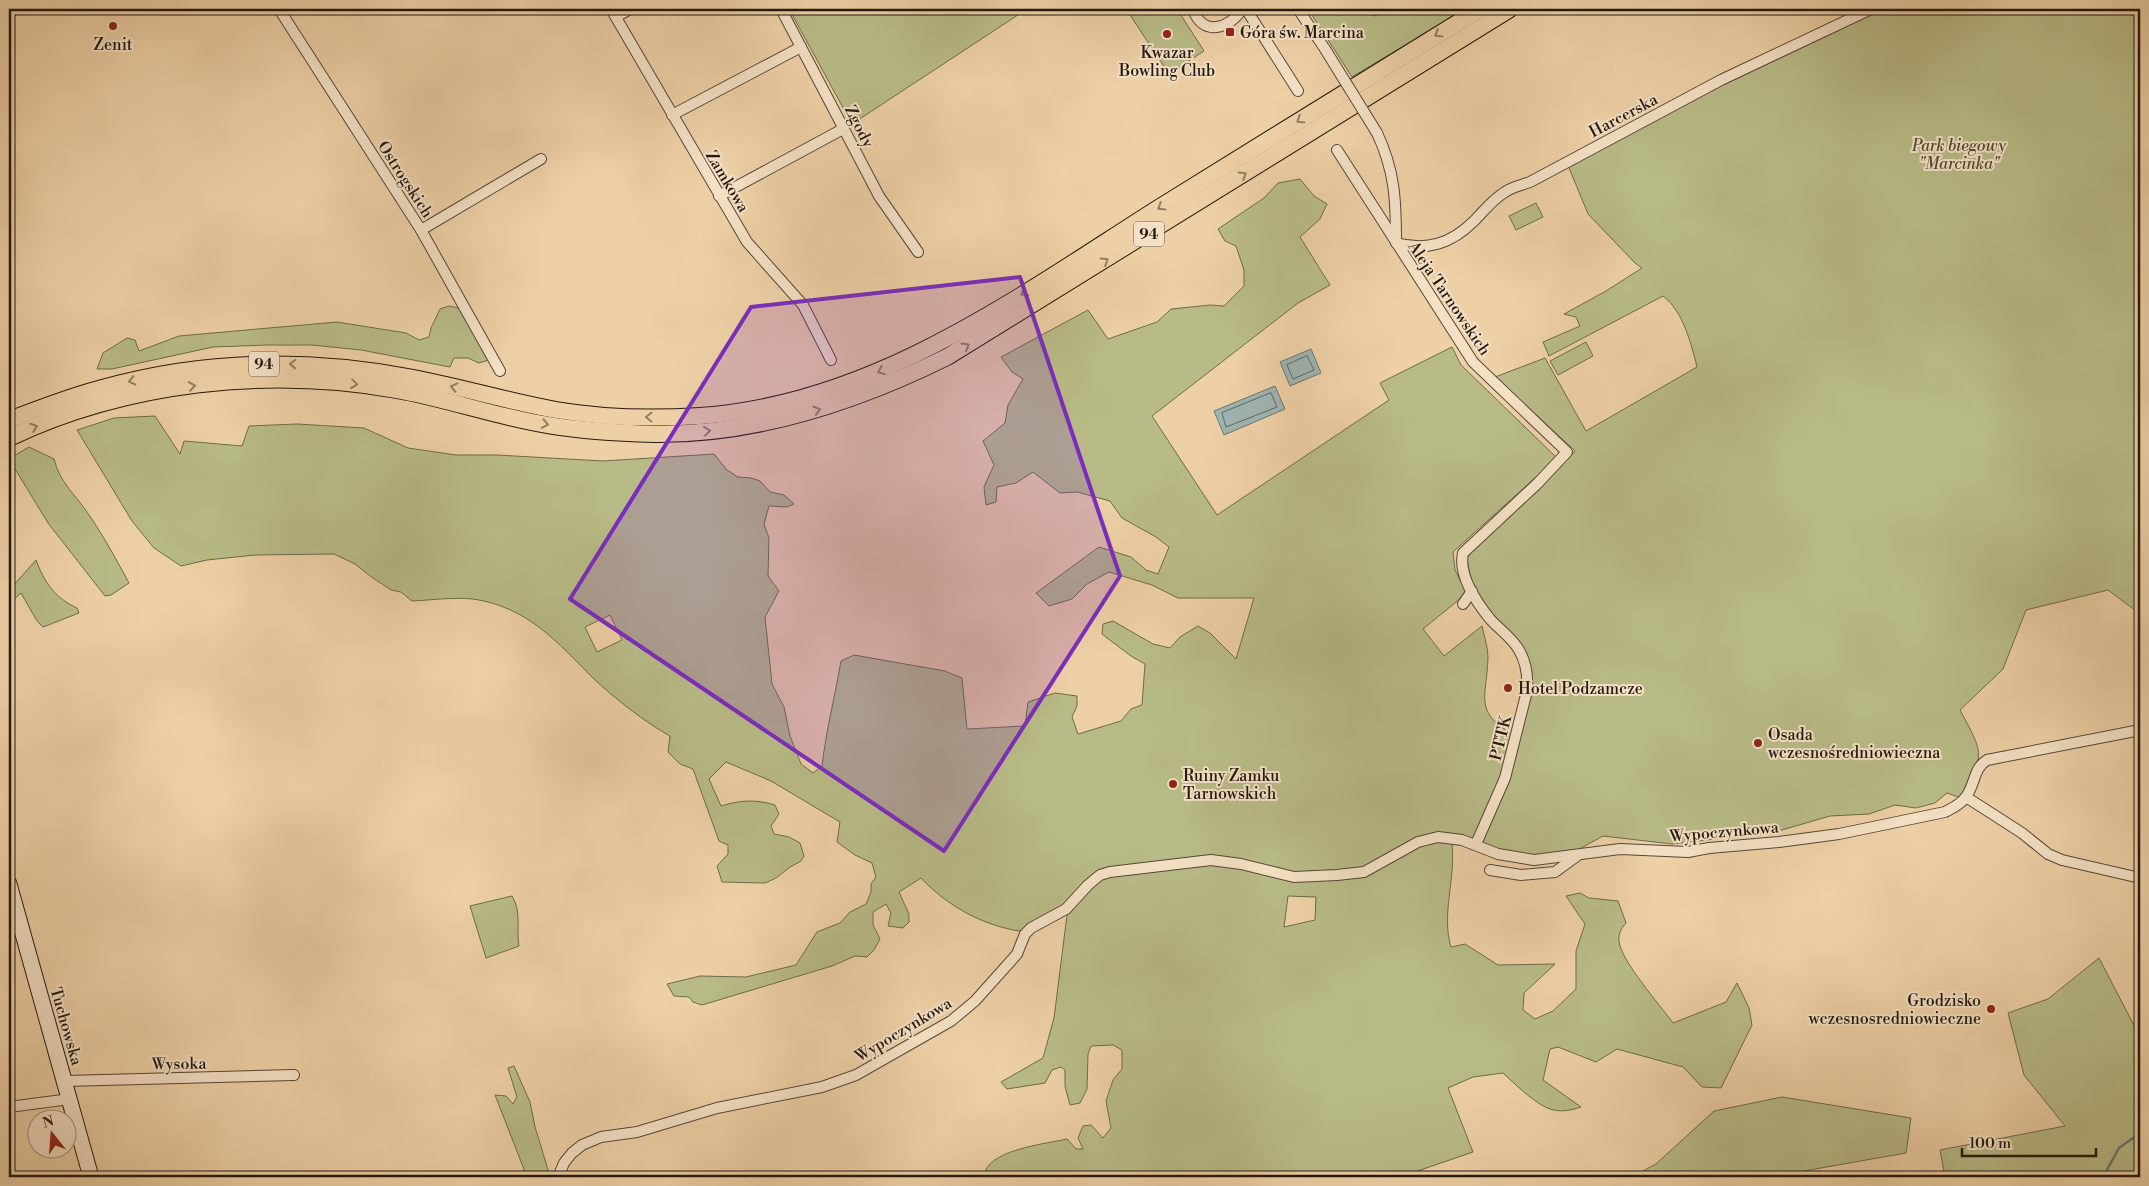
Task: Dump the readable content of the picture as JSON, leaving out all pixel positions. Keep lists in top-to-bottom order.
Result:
{
  "streets": {
    "main road": ["94", "Tuchowska"],
    "street": [
      "Harcerska",
      "Zgody",
      "Ostrogskich",
      "Zamkowa",
      "Aleja Tarnowskich",
      "PTTK",
      "Wypoczynkowa",
      "Wysoka"
    ]
  },
  "crossings": [
    ["Harcerska", "Aleja Tarnowskich"],
    ["Aleja Tarnowskich", "PTTK"],
    ["PTTK", "Wypoczynkowa"],
    ["Tuchowska", "Wysoka"]
  ],
  "parks": ["Park biegowy \"Marcinka\""],
  "places": {
    "other": [
      "Zenit",
      "Kwazar Bowling Club",
      "Hotel Podzamcze",
      "Osada wczesnośredniowieczna",
      "Ruiny Zamku Tarnowskich",
      "Grodzisko wczesnosredniowieczne"
    ],
    "transit": ["Góra św. Marcina"]
  },
  "scale_bar": "100 m",
  "north": "top"
}
